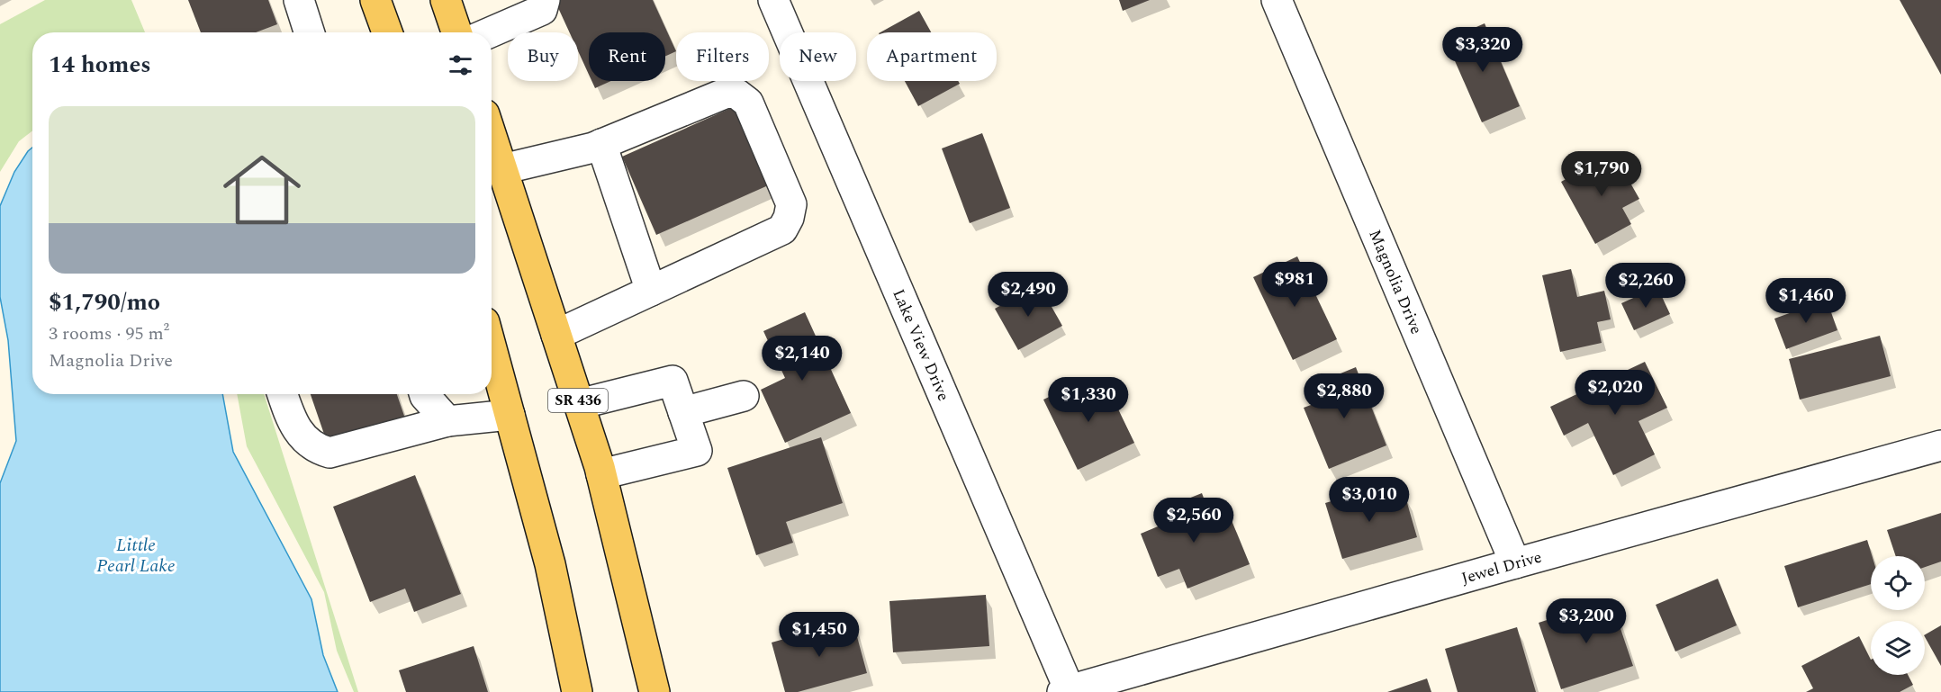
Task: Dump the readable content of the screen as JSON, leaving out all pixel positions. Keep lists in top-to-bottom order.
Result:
{
  "streets": {
    "main road": ["SR 436"],
    "street": ["Magnolia Drive", "Lake View Drive", "Jewel Drive"]
  },
  "crossings": [
    ["Magnolia Drive", "Jewel Drive"],
    ["Lake View Drive", "Jewel Drive"]
  ],
  "water": ["Little Pearl Lake"],
  "page": {
    "price": [
      "$3,320",
      "$1,790",
      "$981",
      "$2,260",
      "$2,490",
      "$1,460",
      "$2,140",
      "$2,020",
      "$2,880",
      "$1,330",
      "$3,010",
      "$2,560",
      "$3,200",
      "$1,450"
    ],
    "chip": [
      "Buy",
      "Rent",
      "Filters",
      "New",
      "Apartment"
    ],
    "heading": "14 homes",
    "list": [
      {
        "name": "$1,790/mo",
        "note": "3 rooms · 95 m² · Magnolia Drive"
      }
    ]
  }
}
